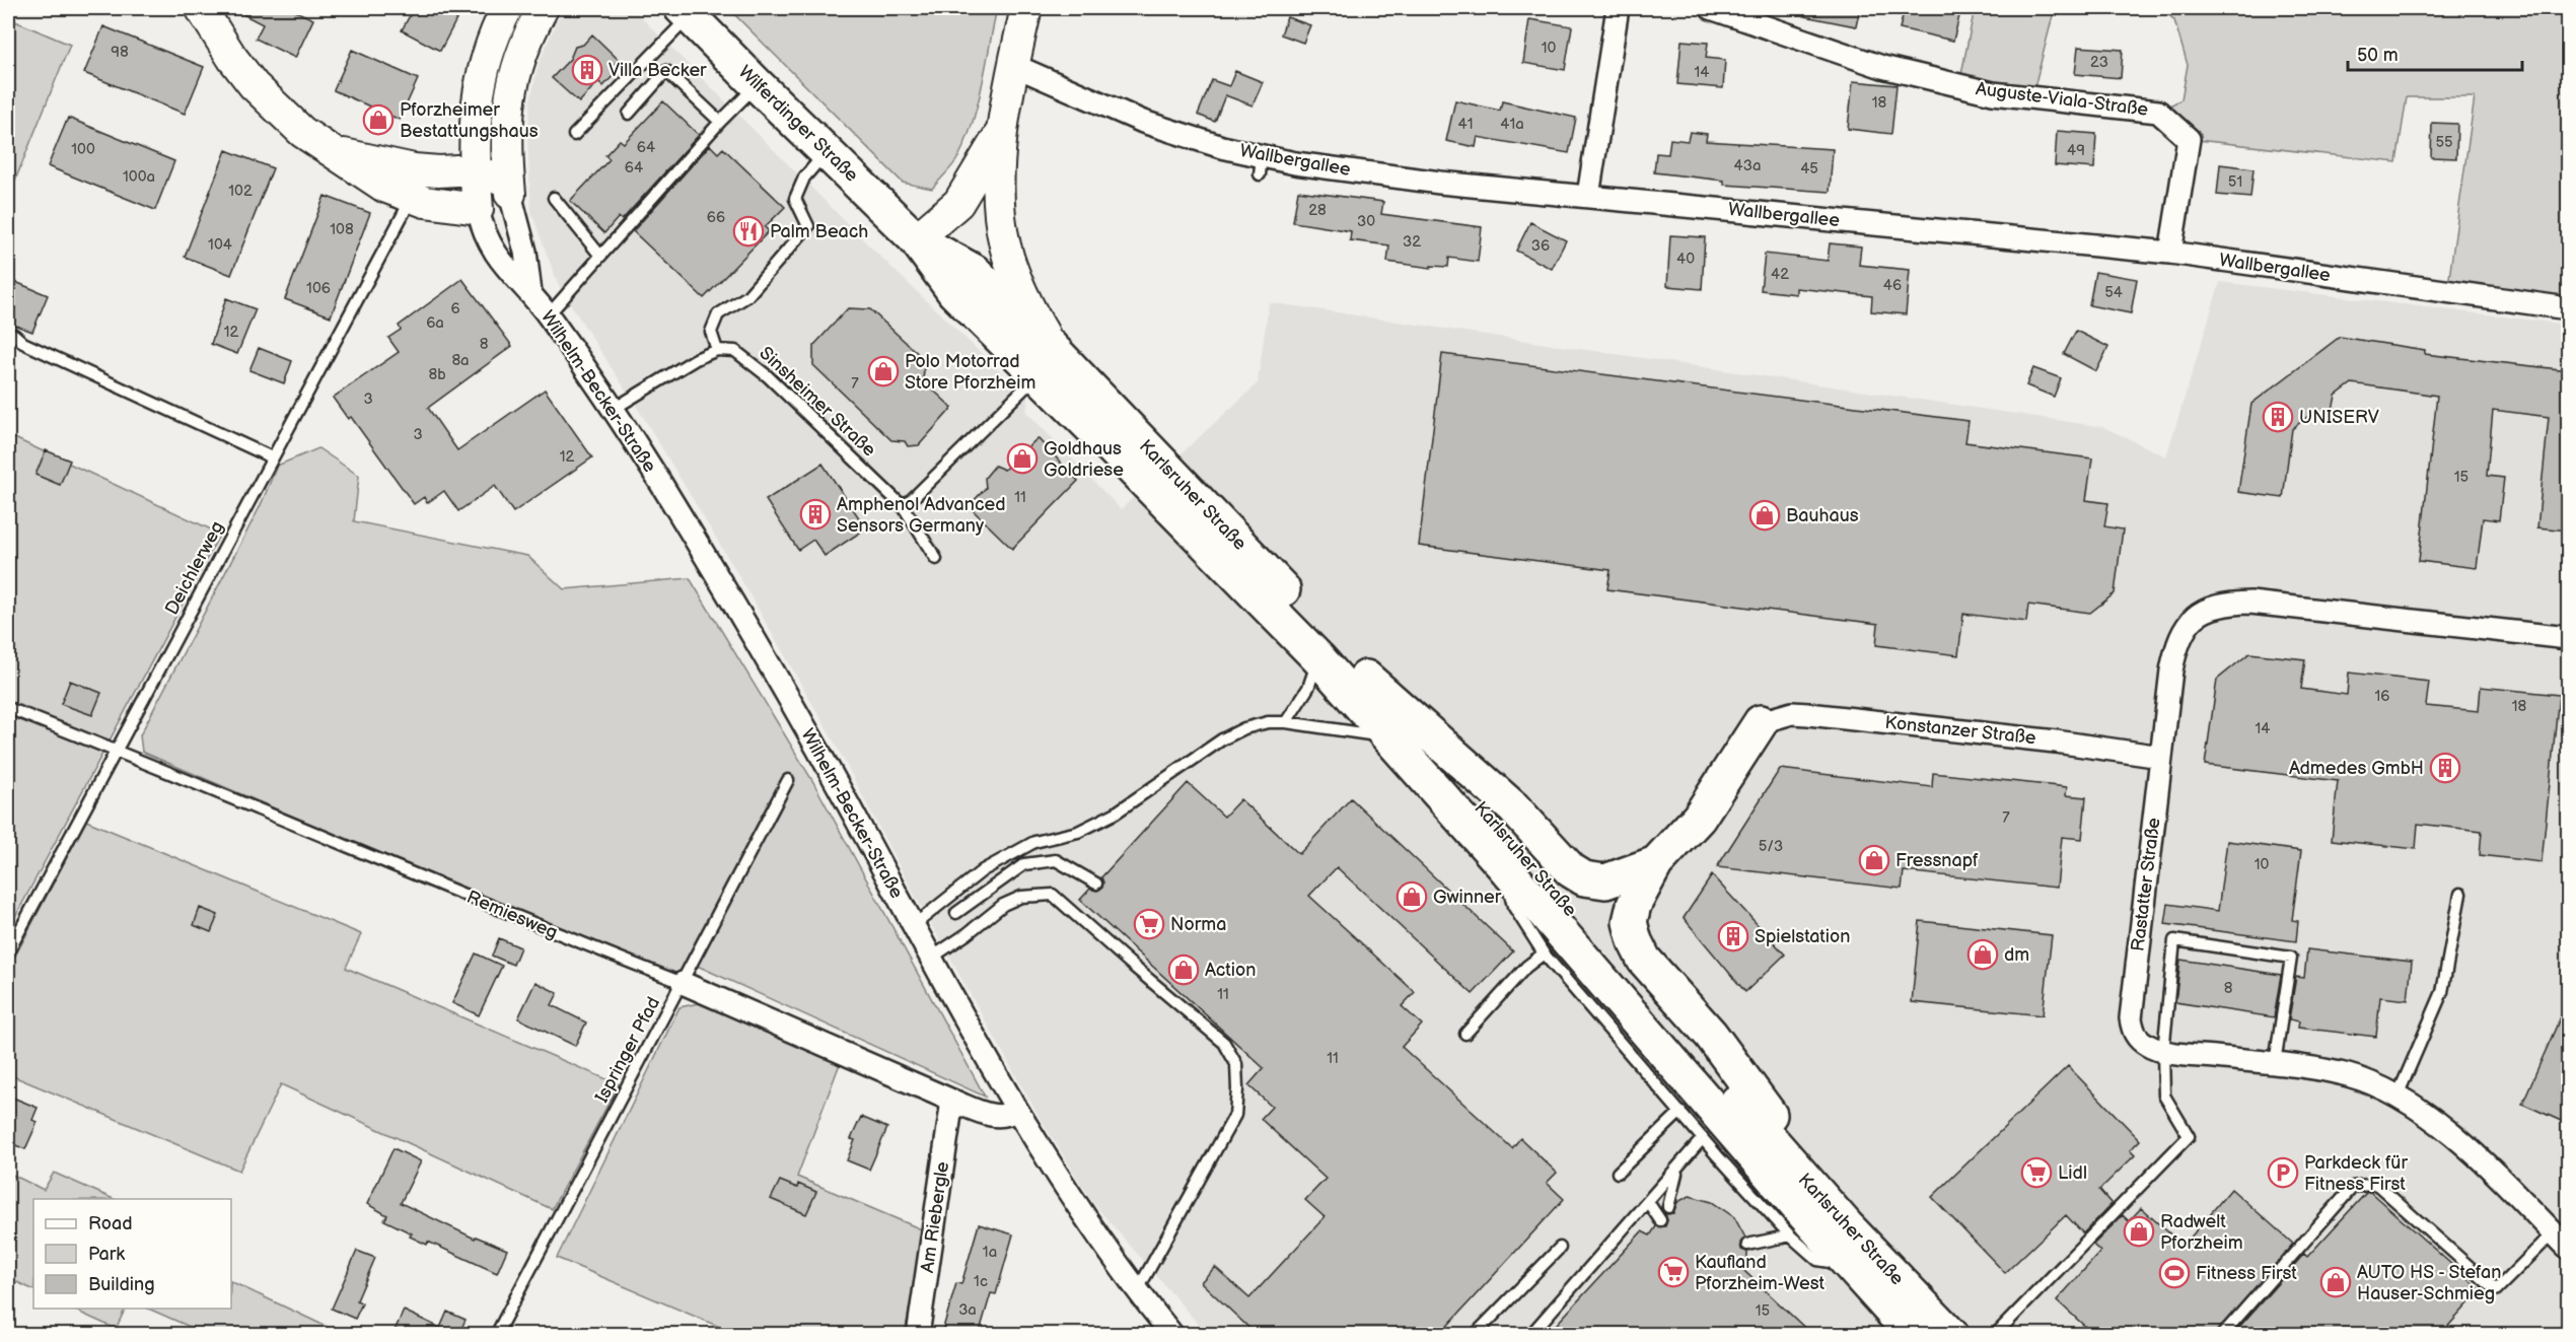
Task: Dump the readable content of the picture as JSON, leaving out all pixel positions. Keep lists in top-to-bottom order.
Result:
{
  "streets": {
    "main road": ["Wilferdinger Straße", "Karlsruher Straße"],
    "street": [
      "Auguste-Viala-Straße",
      "Wallbergallee",
      "Wilhelm-Becker-Straße",
      "Konstanzer Straße",
      "Rastatter Straße",
      "Remiesweg",
      "Am Riebergle"
    ],
    "lane": ["Sinsheimer Straße", "Deichlerweg", "Ispringer Pfad"]
  },
  "crossings": [
    ["Auguste-Viala-Straße", "Wallbergallee"],
    ["Wilferdinger Straße", "Karlsruher Straße"],
    ["Wilhelm-Becker-Straße", "Remiesweg"],
    ["Deichlerweg", "Remiesweg"],
    ["Konstanzer Straße", "Rastatter Straße"],
    ["Remiesweg", "Ispringer Pfad"],
    ["Remiesweg", "Am Riebergle"]
  ],
  "places": {
    "building": [
      "Villa Becker",
      "UNISERV",
      "Amphenol Advanced Sensors Germany",
      "Admedes GmbH",
      "Spielstation"
    ],
    "shop": [
      "Pforzheimer Bestattungshaus",
      "Polo Motorrad Store Pforzheim",
      "Goldhaus Goldriese",
      "Bauhaus",
      "Fressnapf",
      "Gwinner",
      "dm",
      "Action",
      "Radwelt Pforzheim",
      "AUTO HS - Stefan Hauser-Schmieg"
    ],
    "restaurant": ["Palm Beach"],
    "supermarket": ["Norma", "Lidl", "Kaufland Pforzheim-West"],
    "parking": ["Parkdeck für Fitness First"],
    "sports": ["Fitness First"]
  },
  "house_numbers": [
    "10",
    "98",
    "23",
    "14",
    "18",
    "41",
    "41a",
    "55",
    "64",
    "100",
    "49",
    "43a",
    "64",
    "45",
    "100a",
    "51",
    "102",
    "28",
    "66",
    "30",
    "108",
    "32",
    "104",
    "36",
    "40",
    "42",
    "46",
    "106",
    "54",
    "6",
    "6a",
    "12",
    "8",
    "8a",
    "8b",
    "7",
    "3",
    "3",
    "12",
    "15",
    "11",
    "16",
    "18",
    "14",
    "7",
    "5/3",
    "10",
    "8",
    "11",
    "11",
    "1a",
    "1c",
    "3a",
    "15"
  ],
  "legend": ["Road", "Park", "Building"],
  "scale_bar": "50 m"
}
